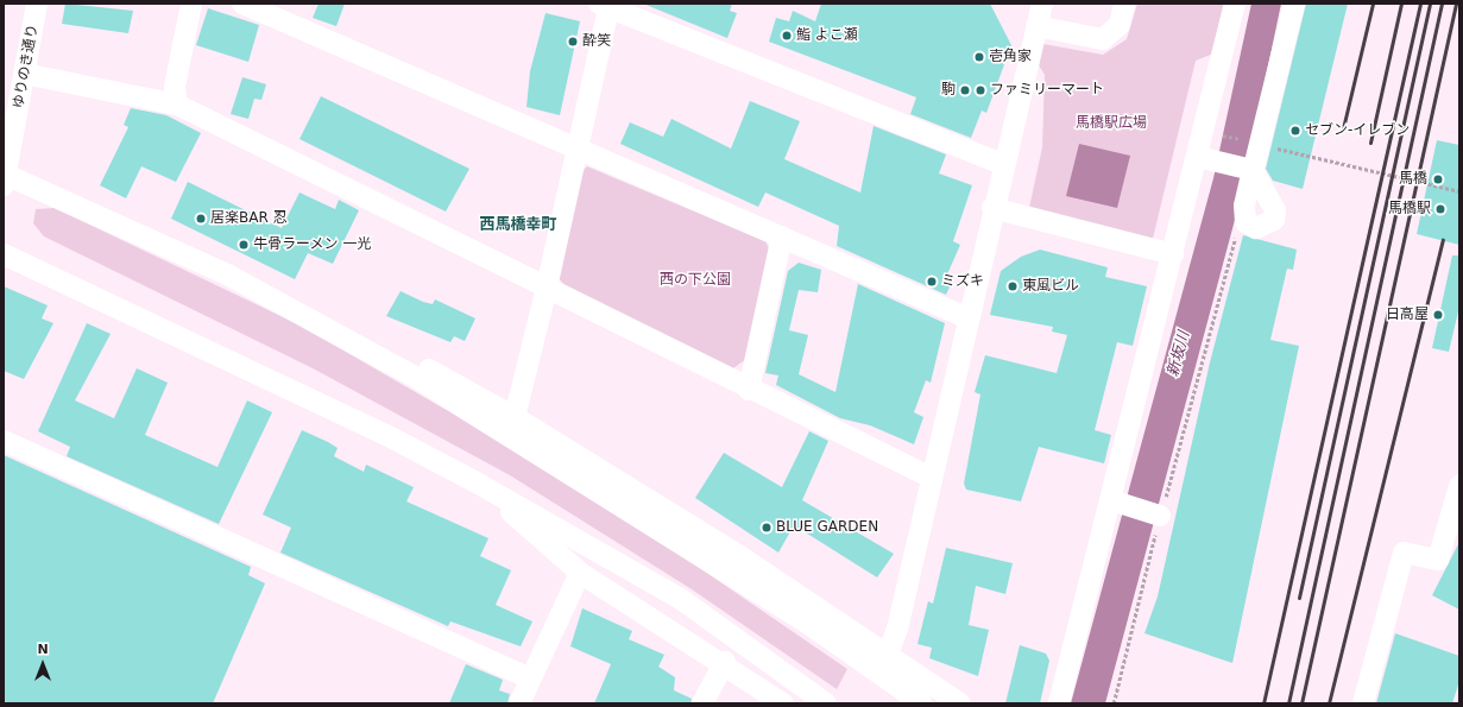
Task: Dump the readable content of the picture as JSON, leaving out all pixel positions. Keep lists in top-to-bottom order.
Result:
{
  "streets": {
    "street": ["ゆりのき通り"]
  },
  "districts": ["西馬橋幸町"],
  "water": ["新坂川"],
  "parks": ["馬橋駅広場", "西の下公園"],
  "places": [
    "鮨 よこ瀬",
    "酔笑",
    "壱角家",
    "駒",
    "ファミリーマート",
    "セブン-イレブン",
    "馬橋",
    "馬橋駅",
    "居楽BAR 忍",
    "牛骨ラーメン 一光",
    "ミズキ",
    "東風ビル",
    "日高屋",
    "BLUE GARDEN"
  ],
  "north": "top"
}
